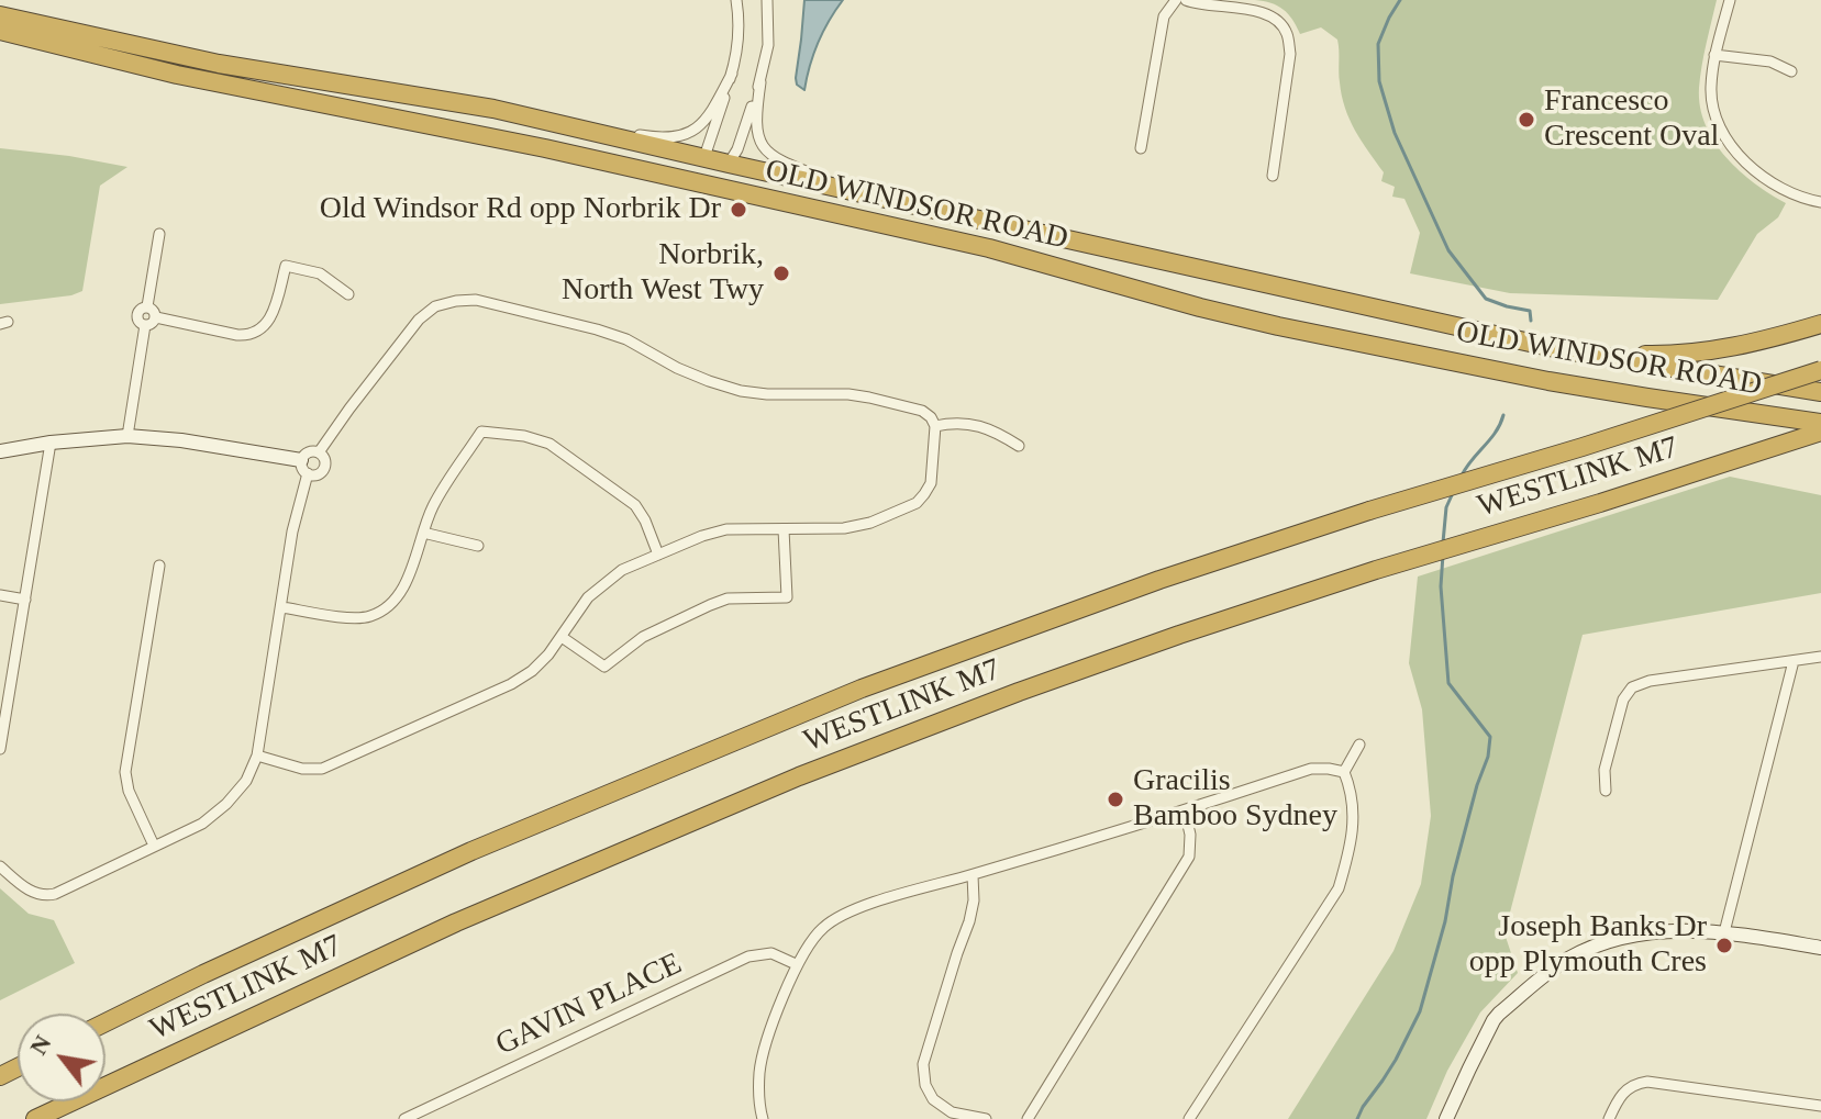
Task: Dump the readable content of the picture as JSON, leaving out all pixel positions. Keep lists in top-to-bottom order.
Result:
{
  "streets": {
    "highway": ["OLD WINDSOR ROAD", "WESTLINK M7"],
    "street": ["GAVIN PLACE"]
  },
  "places": [
    "Francesco Crescent Oval",
    "Old Windsor Rd opp Norbrik Dr",
    "Norbrik, North West Twy",
    "Gracilis Bamboo Sydney",
    "Joseph Banks Dr opp Plymouth Cres"
  ],
  "north": "top left"
}
